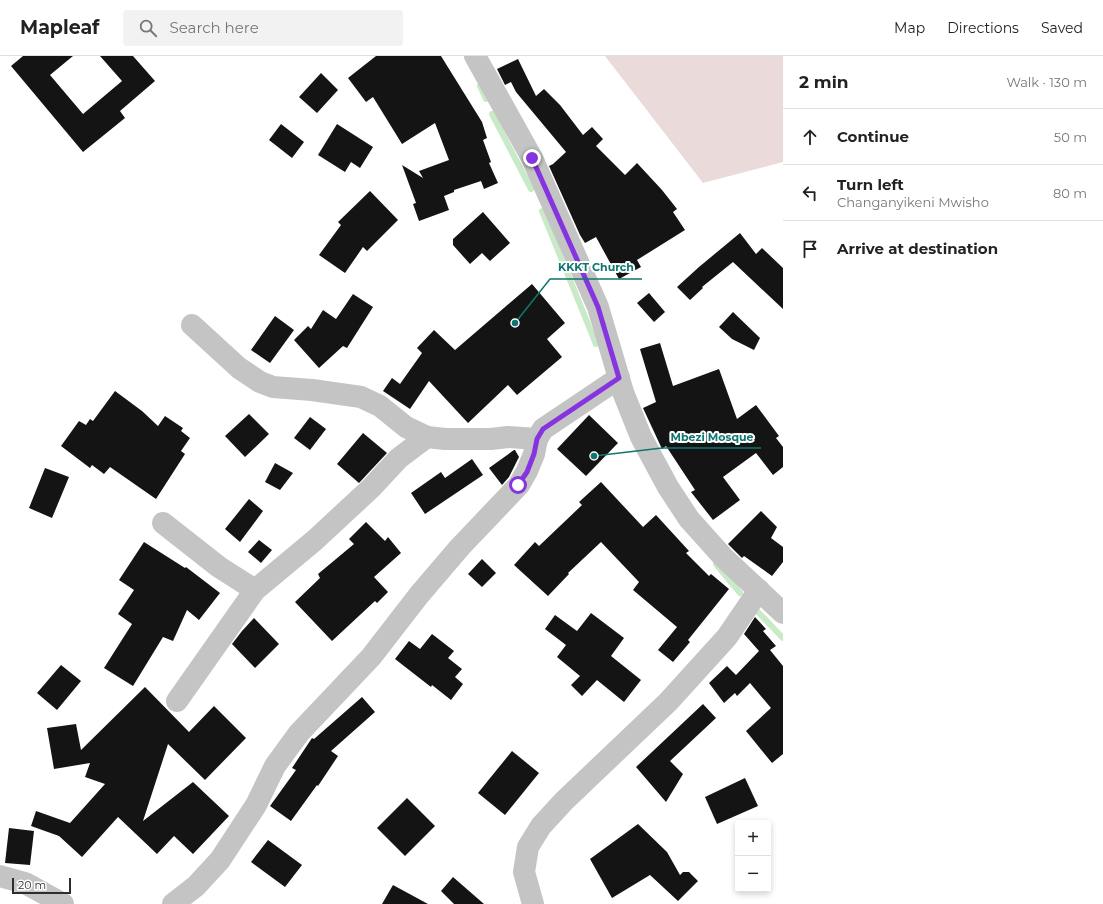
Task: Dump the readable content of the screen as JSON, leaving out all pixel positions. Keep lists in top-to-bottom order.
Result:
{
  "places": ["KKKT Church", "Mbezi Mosque"],
  "scale_bar": "20 m",
  "page": {
    "header": "Mapleaf",
    "search": "Search here",
    "nav": ["Map", "Directions", "Saved"],
    "heading": ["2 min", "Walk · 130 m"],
    "list": [
      ["Continue", "50 m"],
      ["Turn left", "Changanyikeni Mwisho", "80 m"],
      "Arrive at destination"
    ],
    "map_buttons": ["+", "−"],
    "scale": "20 m"
  }
}
